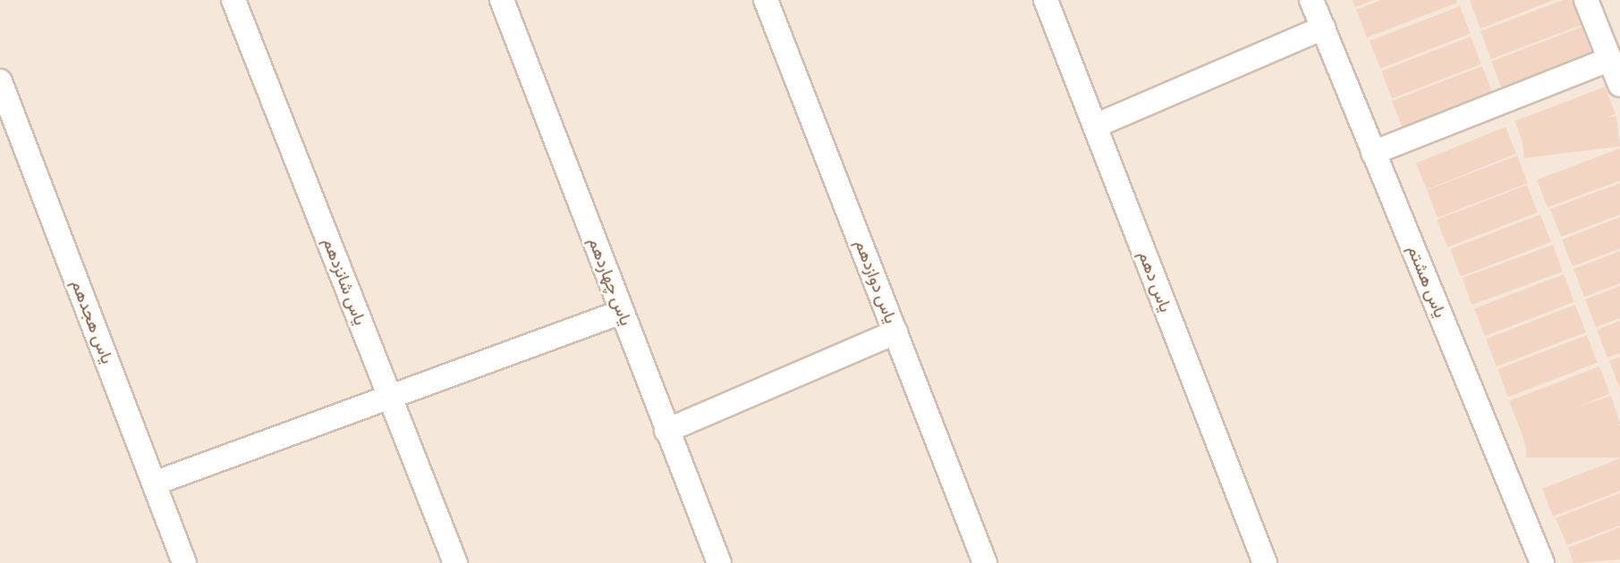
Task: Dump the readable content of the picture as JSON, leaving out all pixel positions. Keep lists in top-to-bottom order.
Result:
{
  "streets": {
    "street": [
      "یاس شانزدهم",
      "یاس چهاردهم",
      "یاس دوازدهم",
      "یاس دهم",
      "یاس هشتم",
      "یاس هجدهم"
    ]
  }
}
